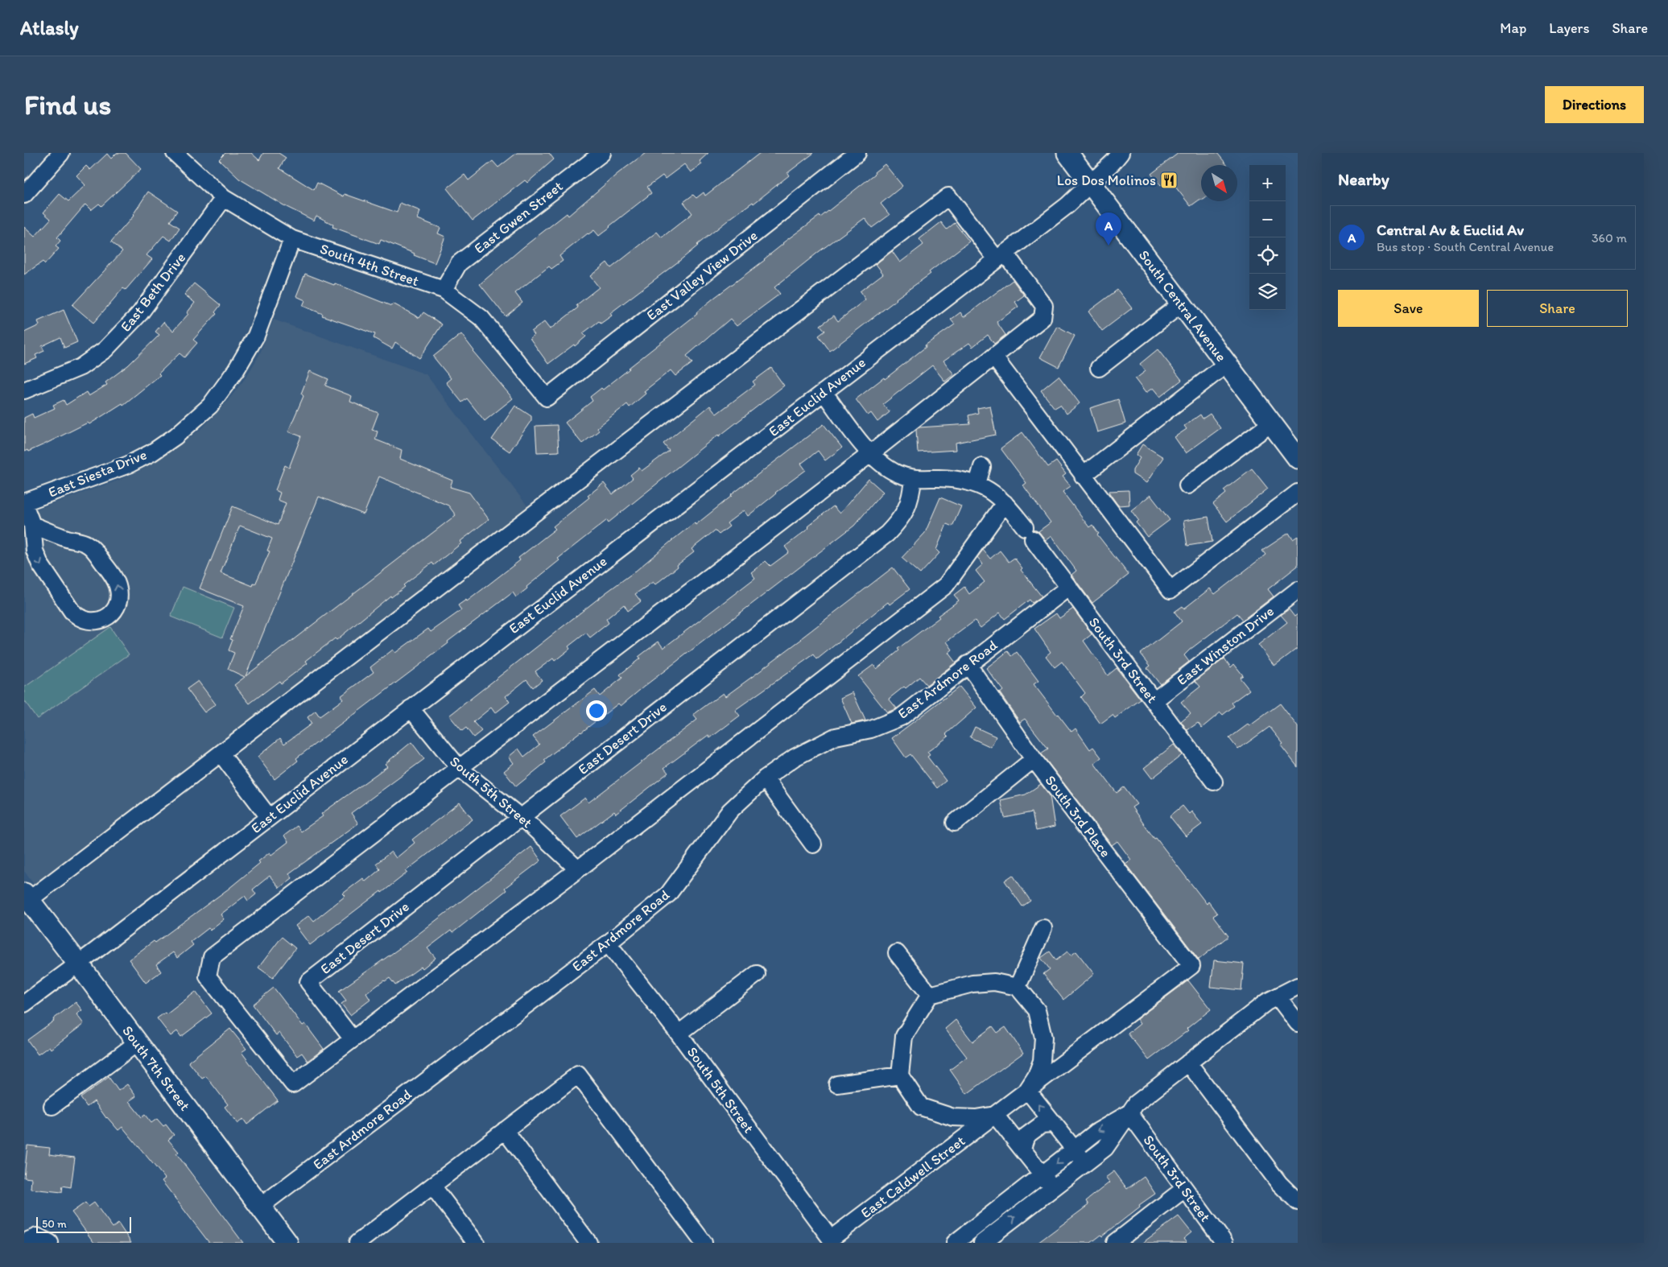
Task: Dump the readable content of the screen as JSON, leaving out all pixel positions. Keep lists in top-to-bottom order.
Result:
{
  "streets": {
    "main road": ["South Central Avenue", "South 7th Street"],
    "street": [
      "East Gwen Street",
      "South 4th Street",
      "East Valley View Drive",
      "East Beth Drive",
      "East Euclid Avenue",
      "East Siesta Drive",
      "East Winston Drive",
      "South 3rd Street",
      "East Ardmore Road",
      "East Desert Drive",
      "South 5th Street",
      "South 3rd Place",
      "East Caldwell Street"
    ]
  },
  "crossings": [
    ["East Gwen Street", "South 4th Street"],
    ["South 4th Street", "East Valley View Drive"],
    ["South 4th Street", "East Beth Drive"],
    ["South 4th Street", "East Siesta Drive"],
    ["South Central Avenue", "East Euclid Avenue"],
    ["East Euclid Avenue", "South 3rd Street"],
    ["East Euclid Avenue", "South 5th Street"],
    ["East Euclid Avenue", "South 7th Street"],
    ["East Winston Drive", "South 3rd Street"],
    ["South 3rd Street", "East Ardmore Road"],
    ["South 3rd Street", "East Desert Drive"],
    ["East Ardmore Road", "South 5th Street"],
    ["East Ardmore Road", "South 3rd Place"],
    ["East Ardmore Road", "South 7th Street"],
    ["East Desert Drive", "South 5th Street"],
    ["South 5th Street", "East Caldwell Street"],
    ["South 3rd Place", "East Caldwell Street"]
  ],
  "places": {
    "restaurant": ["Los Dos Molinos"]
  },
  "scale_bar": "50 m",
  "north": "bottom right",
  "page": {
    "header": "Atlasly",
    "nav": ["Map", "Layers", "Share"],
    "buttons": [
      "Directions",
      ["Save", "Share"]
    ],
    "title": "Find us",
    "heading": "Nearby",
    "map_buttons": ["+", "−"],
    "list": [
      {
        "mark": "A",
        "name": "Central Av & Euclid Av",
        "note": "Bus stop · South Central Avenue",
        "value": "360 m"
      }
    ],
    "pins": "A",
    "scale": "50 m"
  }
}
